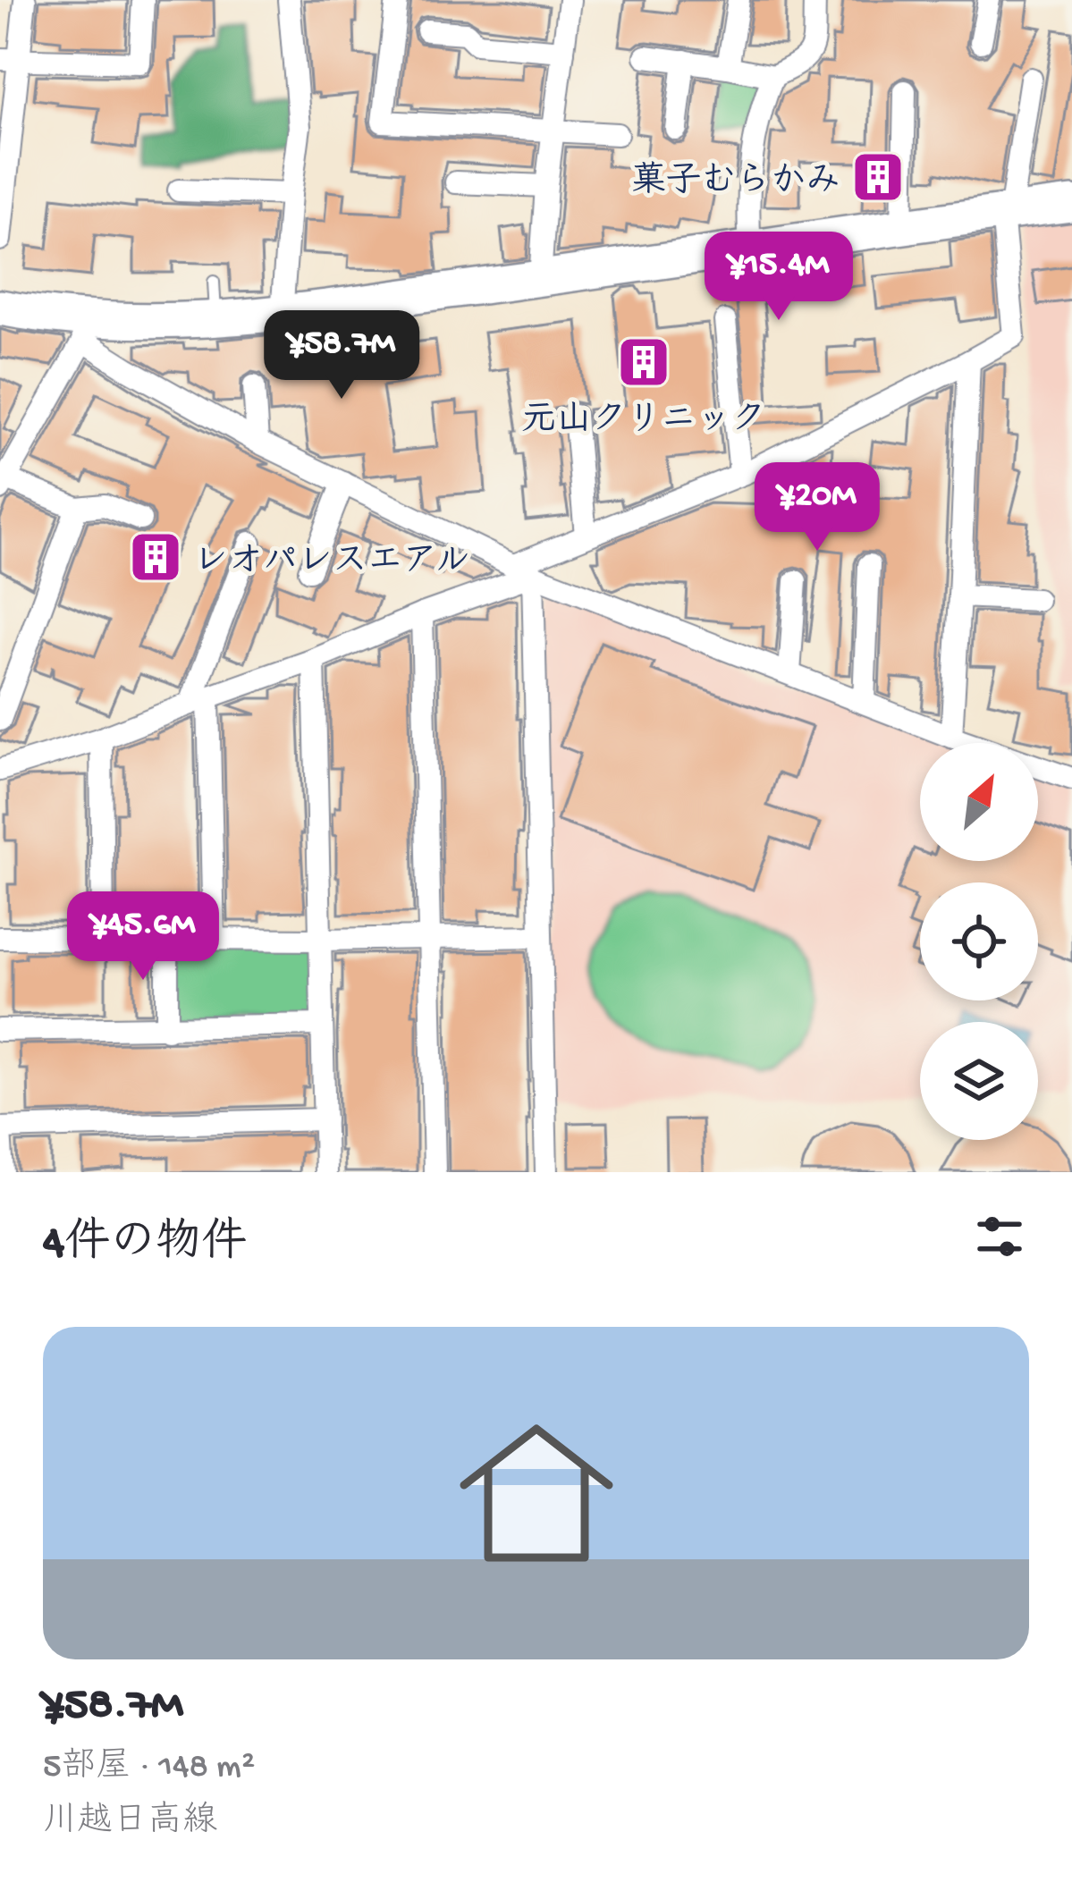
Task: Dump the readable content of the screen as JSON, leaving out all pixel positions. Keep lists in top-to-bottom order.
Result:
{
  "places": {
    "building": ["菓子むらかみ", "元山クリニック", "レオパレスエアル"]
  },
  "north": "top right",
  "page": {
    "price": [
      "¥15.4M",
      "¥58.7M",
      "¥20M",
      "¥45.6M"
    ],
    "heading": "4件の物件",
    "list": [
      {
        "name": "¥58.7M",
        "note": "5部屋 · 148 m² · 川越日高線"
      }
    ]
  }
}
